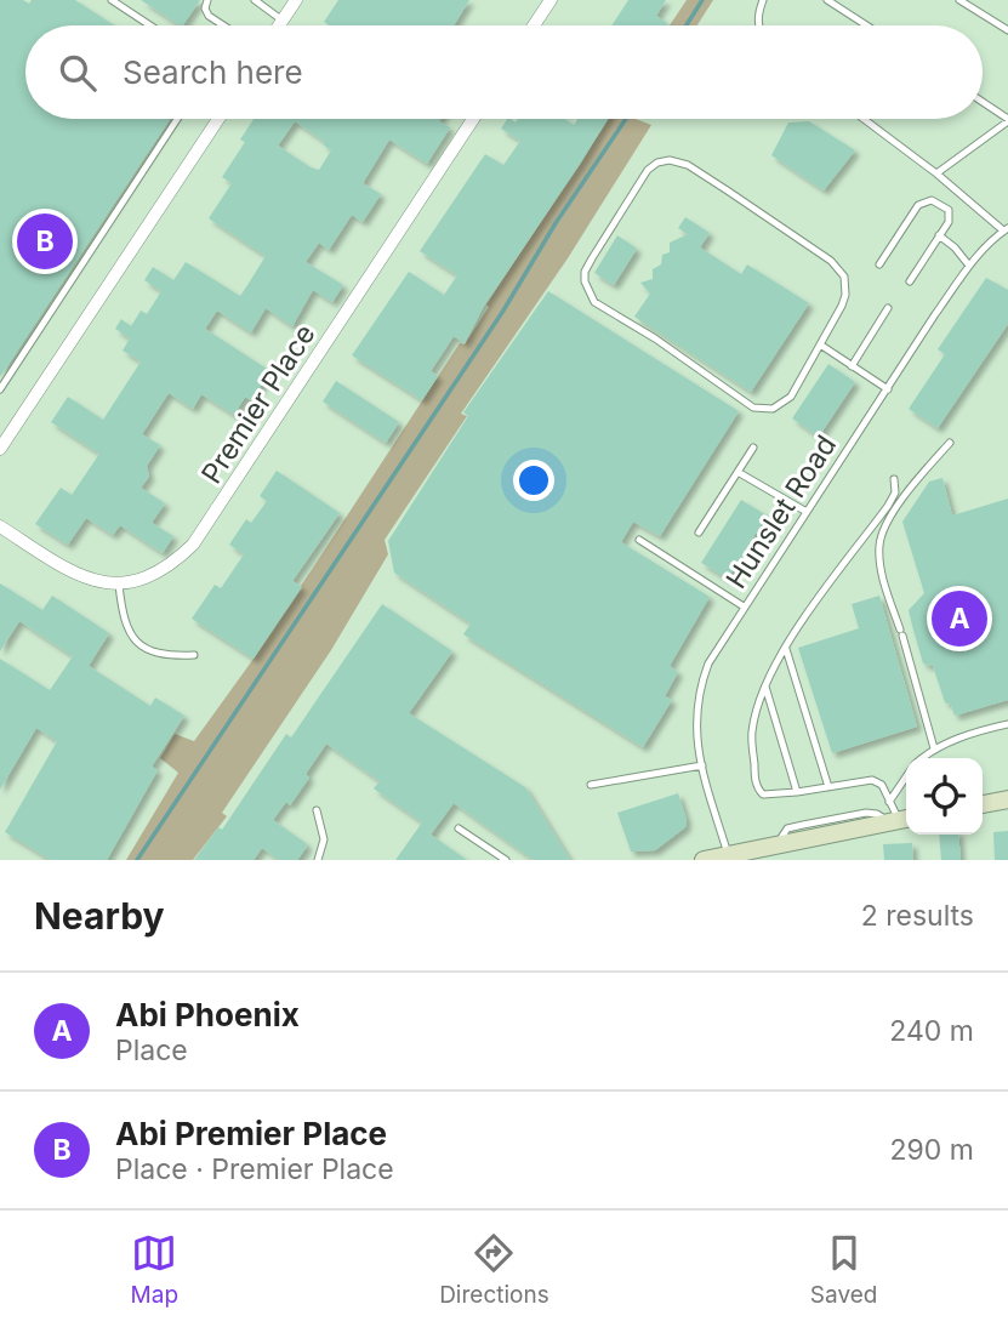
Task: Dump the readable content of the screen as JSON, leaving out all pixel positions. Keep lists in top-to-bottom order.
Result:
{
  "streets": {
    "street": ["Premier Place"],
    "lane": ["Hunslet Road"]
  },
  "page": {
    "search": "Search here",
    "pins": ["B", "A"],
    "heading": ["Nearby", "2 results"],
    "list": [
      {
        "mark": "A",
        "name": "Abi Phoenix",
        "note": "Place",
        "value": "240 m"
      },
      {
        "mark": "B",
        "name": "Abi Premier Place",
        "note": "Place · Premier Place",
        "value": "290 m"
      }
    ],
    "nav": ["Map", "Directions", "Saved"]
  }
}
